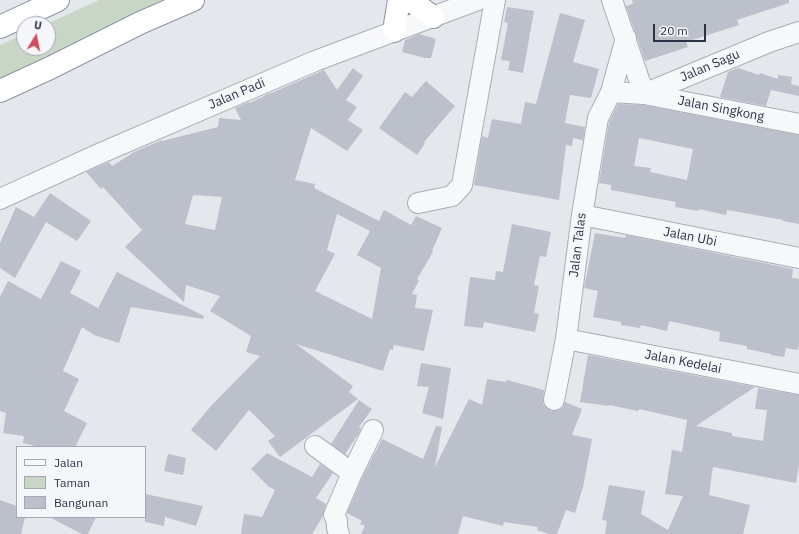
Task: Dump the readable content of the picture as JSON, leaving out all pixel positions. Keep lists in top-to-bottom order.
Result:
{
  "streets": {
    "street": [
      "Jalan Sagu",
      "Jalan Padi",
      "Jalan Singkong",
      "Jalan Ubi",
      "Jalan Talas",
      "Jalan Kedelai"
    ]
  },
  "crossings": [
    ["Jalan Sagu", "Jalan Singkong"],
    ["Jalan Ubi", "Jalan Talas"],
    ["Jalan Talas", "Jalan Kedelai"]
  ],
  "legend": ["Jalan", "Taman", "Bangunan"],
  "scale_bar": "20 m",
  "north": "top"
}
